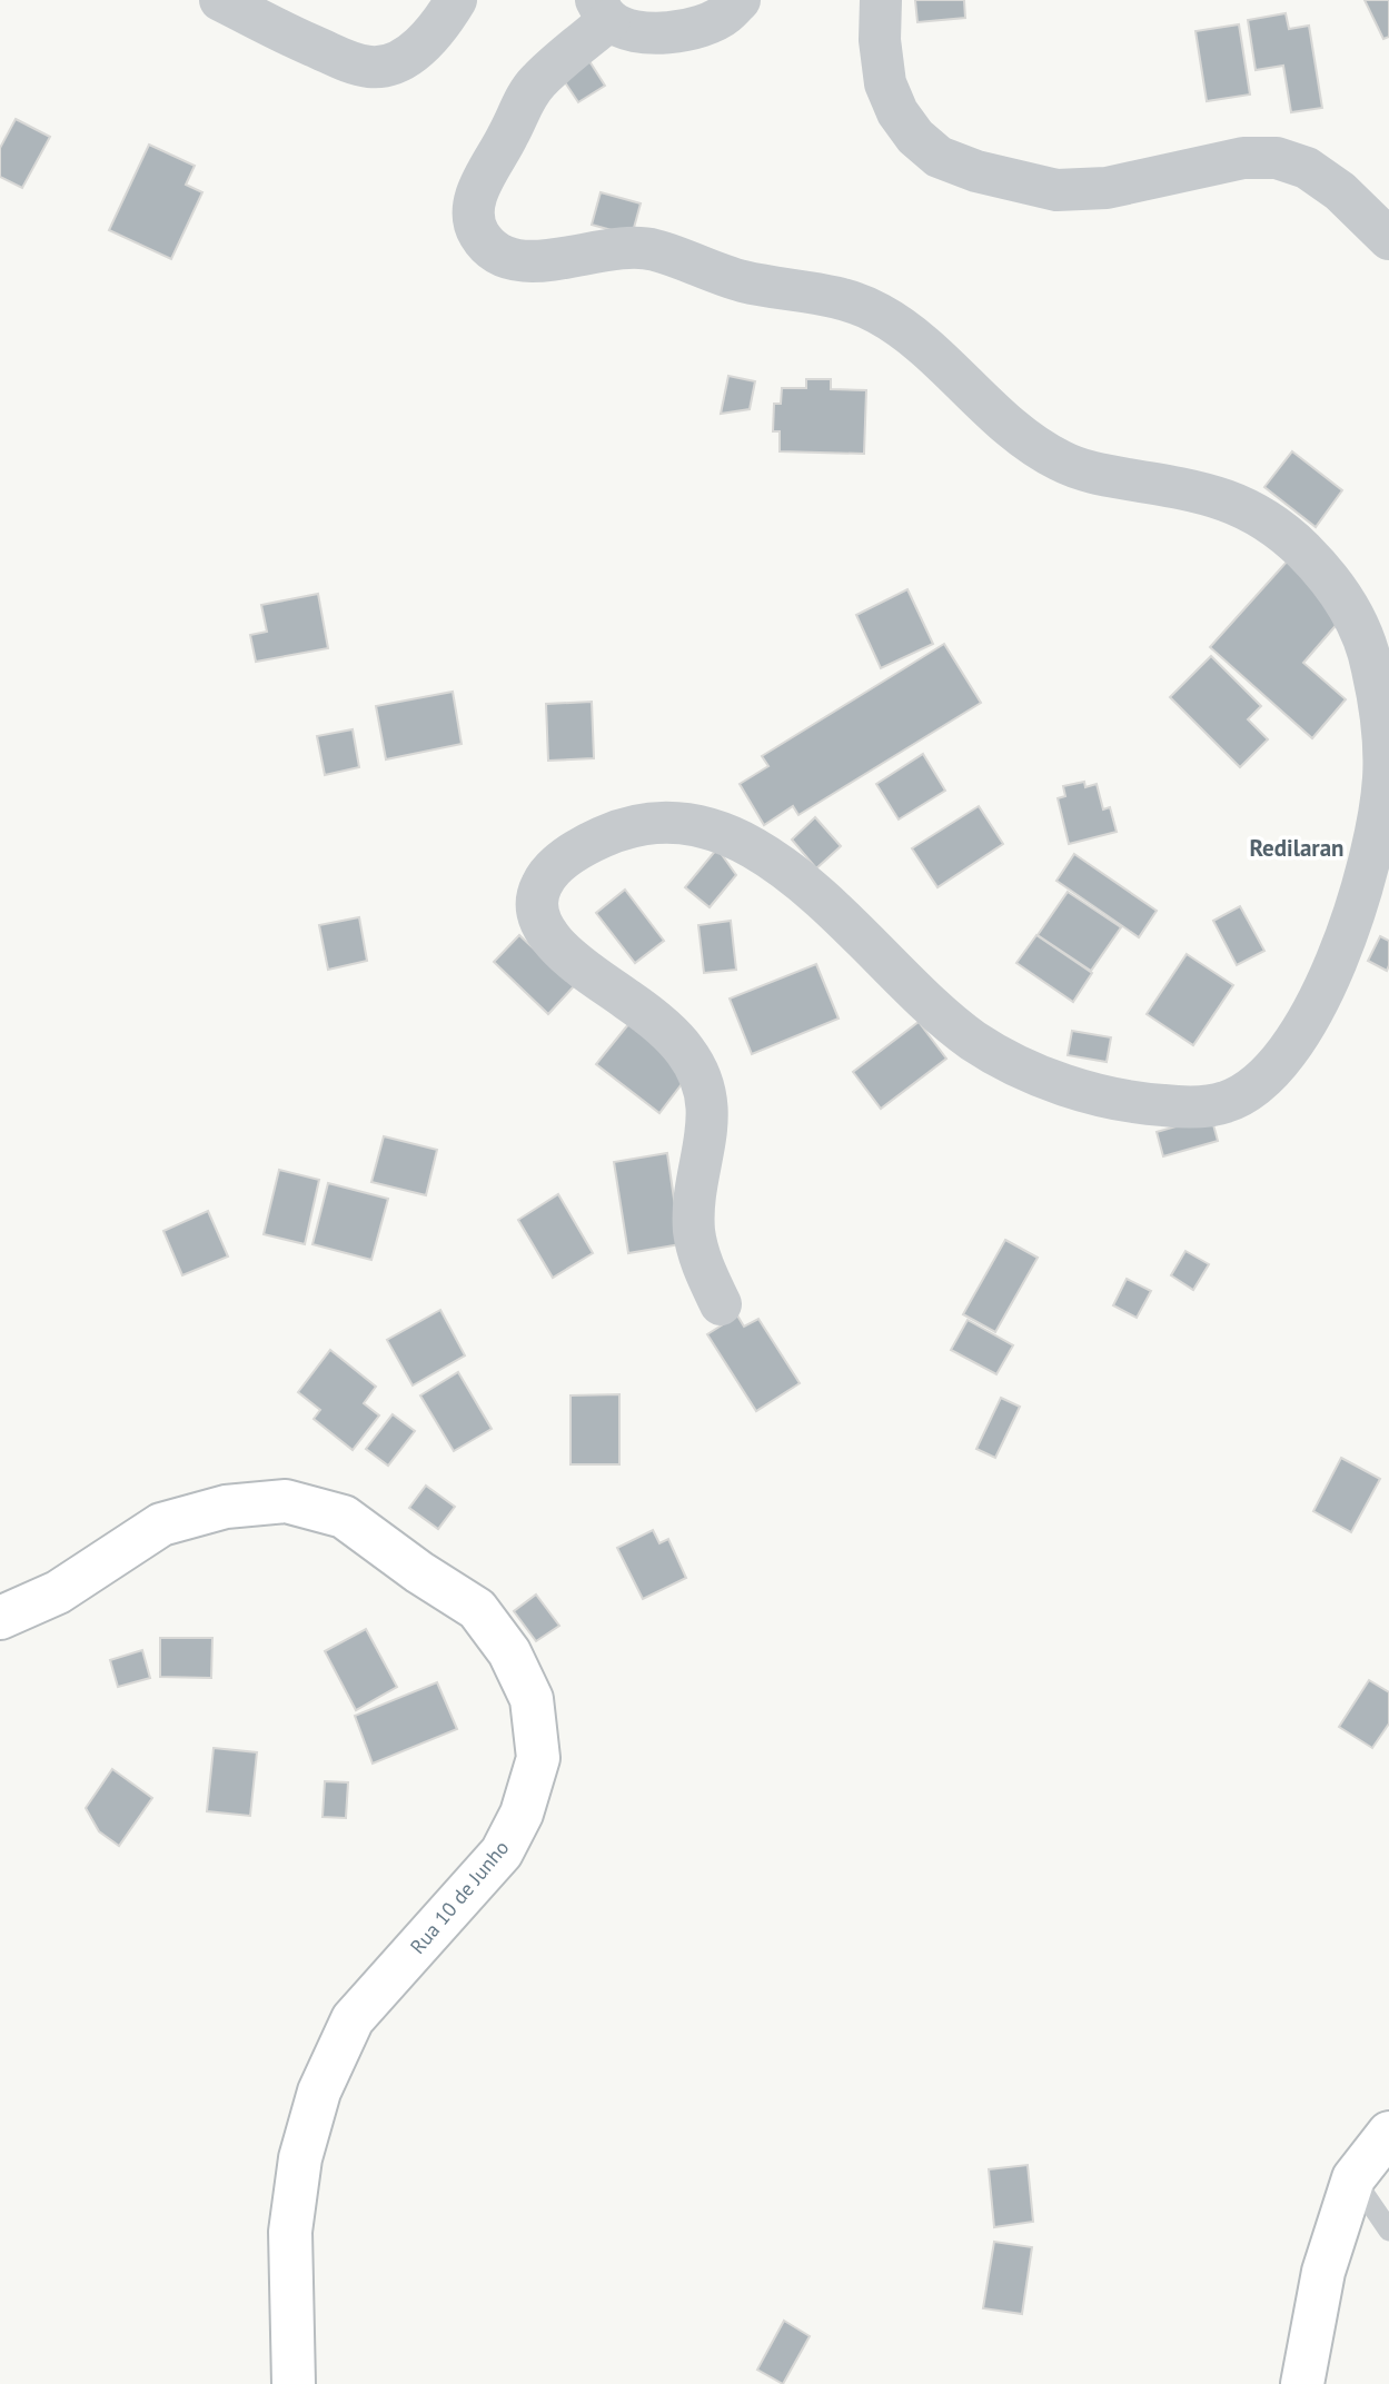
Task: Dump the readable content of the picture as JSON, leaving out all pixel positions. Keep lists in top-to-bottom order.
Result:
{
  "streets": {
    "main road": ["Rua 10 de Junho"]
  },
  "districts": ["Redilaran"]
}
